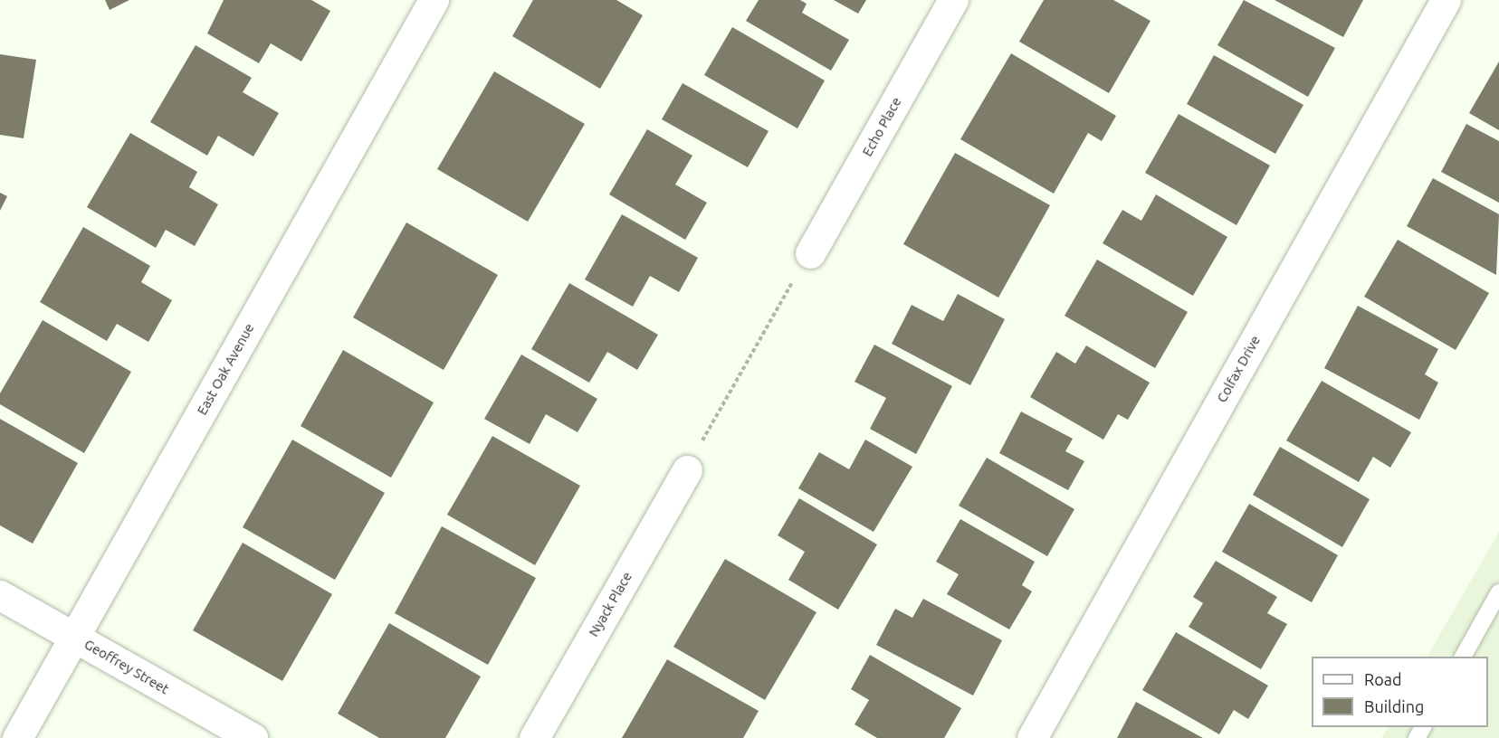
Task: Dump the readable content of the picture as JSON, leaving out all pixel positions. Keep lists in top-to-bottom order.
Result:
{
  "streets": {
    "street": [
      "Echo Place",
      "East Oak Avenue",
      "Colfax Drive",
      "Nyack Place",
      "Geoffrey Street"
    ]
  },
  "crossings": [
    ["East Oak Avenue", "Geoffrey Street"]
  ],
  "legend": ["Road", "Building"]
}
